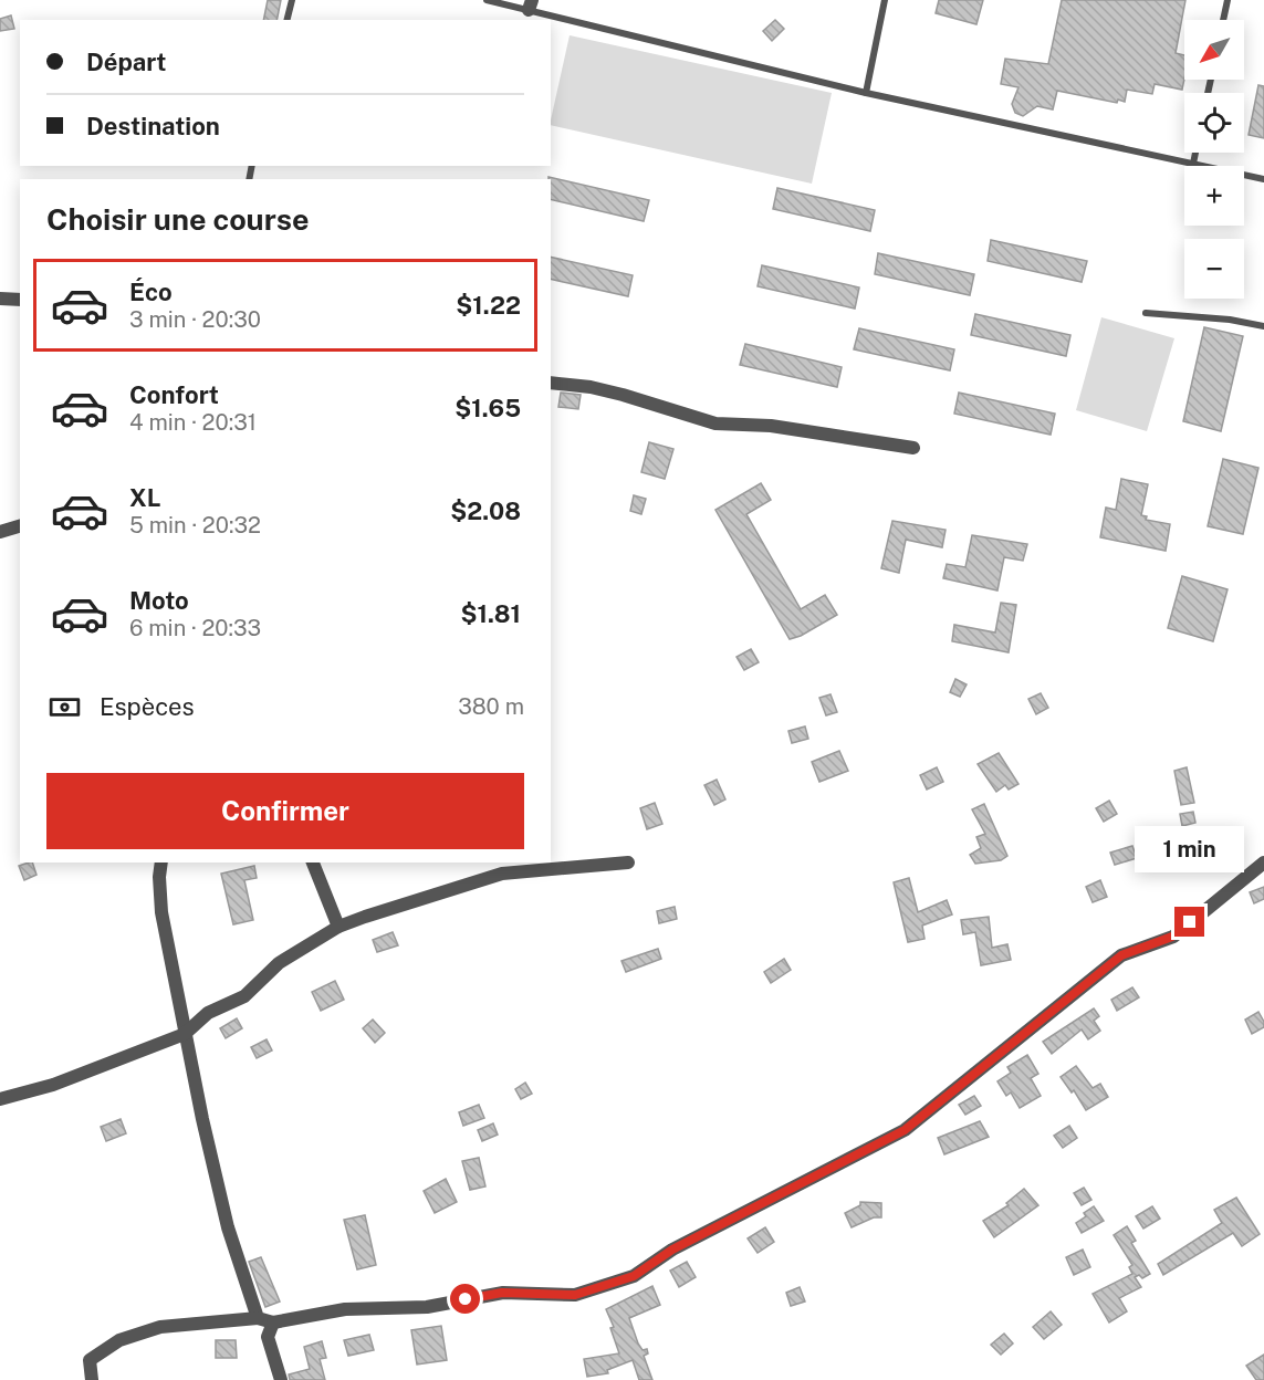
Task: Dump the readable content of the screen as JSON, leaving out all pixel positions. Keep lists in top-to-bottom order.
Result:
{
  "north": "bottom left",
  "page": {
    "map_buttons": ["+", "−"],
    "banner": ["Départ", "Destination"],
    "heading": "Choisir une course",
    "list": [
      {
        "name": "Éco",
        "note": "3 min · 20:30",
        "value": "$1.22"
      },
      {
        "name": "Confort",
        "note": "4 min · 20:31",
        "value": "$1.65"
      },
      {
        "name": "XL",
        "note": "5 min · 20:32",
        "value": "$2.08"
      },
      {
        "name": "Moto",
        "note": "6 min · 20:33",
        "value": "$1.81"
      }
    ],
    "pay": ["Espèces", "380 m"],
    "buttons": "Confirmer",
    "bubble": "1 min"
  }
}
